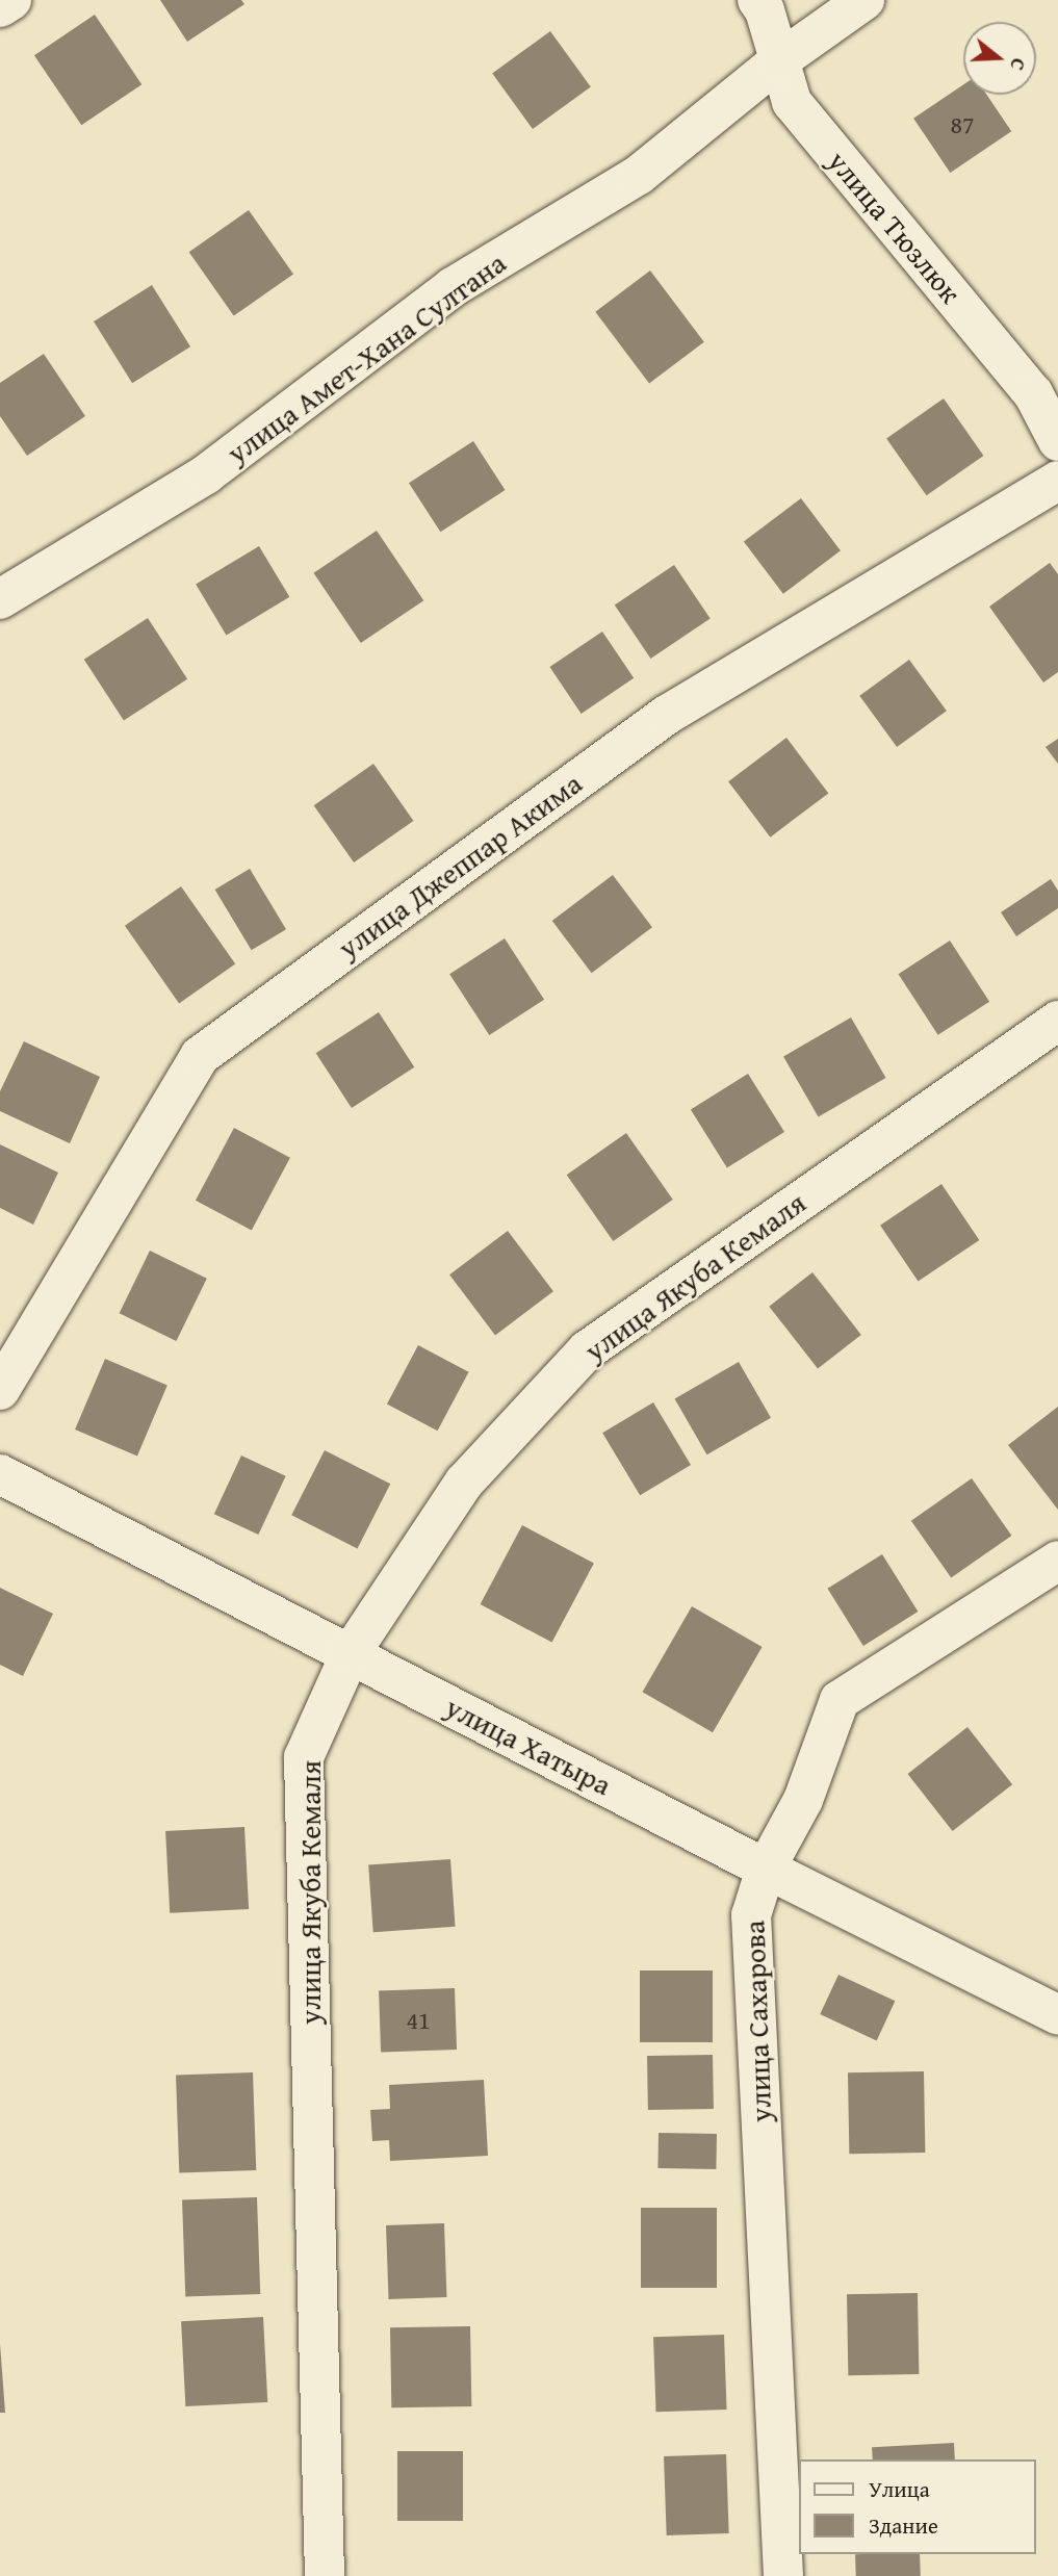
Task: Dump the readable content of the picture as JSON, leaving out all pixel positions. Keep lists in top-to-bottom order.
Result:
{
  "streets": {
    "street": [
      "улица Тюзлюк",
      "улица Амет-Хана Султана",
      "улица Джеппар Акима",
      "улица Якуба Кемаля",
      "улица Хатыра",
      "улица Сахарова"
    ]
  },
  "crossings": [
    ["улица Тюзлюк", "улица Амет-Хана Султана"],
    ["улица Якуба Кемаля", "улица Хатыра"],
    ["улица Хатыра", "улица Сахарова"]
  ],
  "house_numbers": ["87", "41"],
  "legend": ["Улица", "Здание"],
  "north": "right"
}
